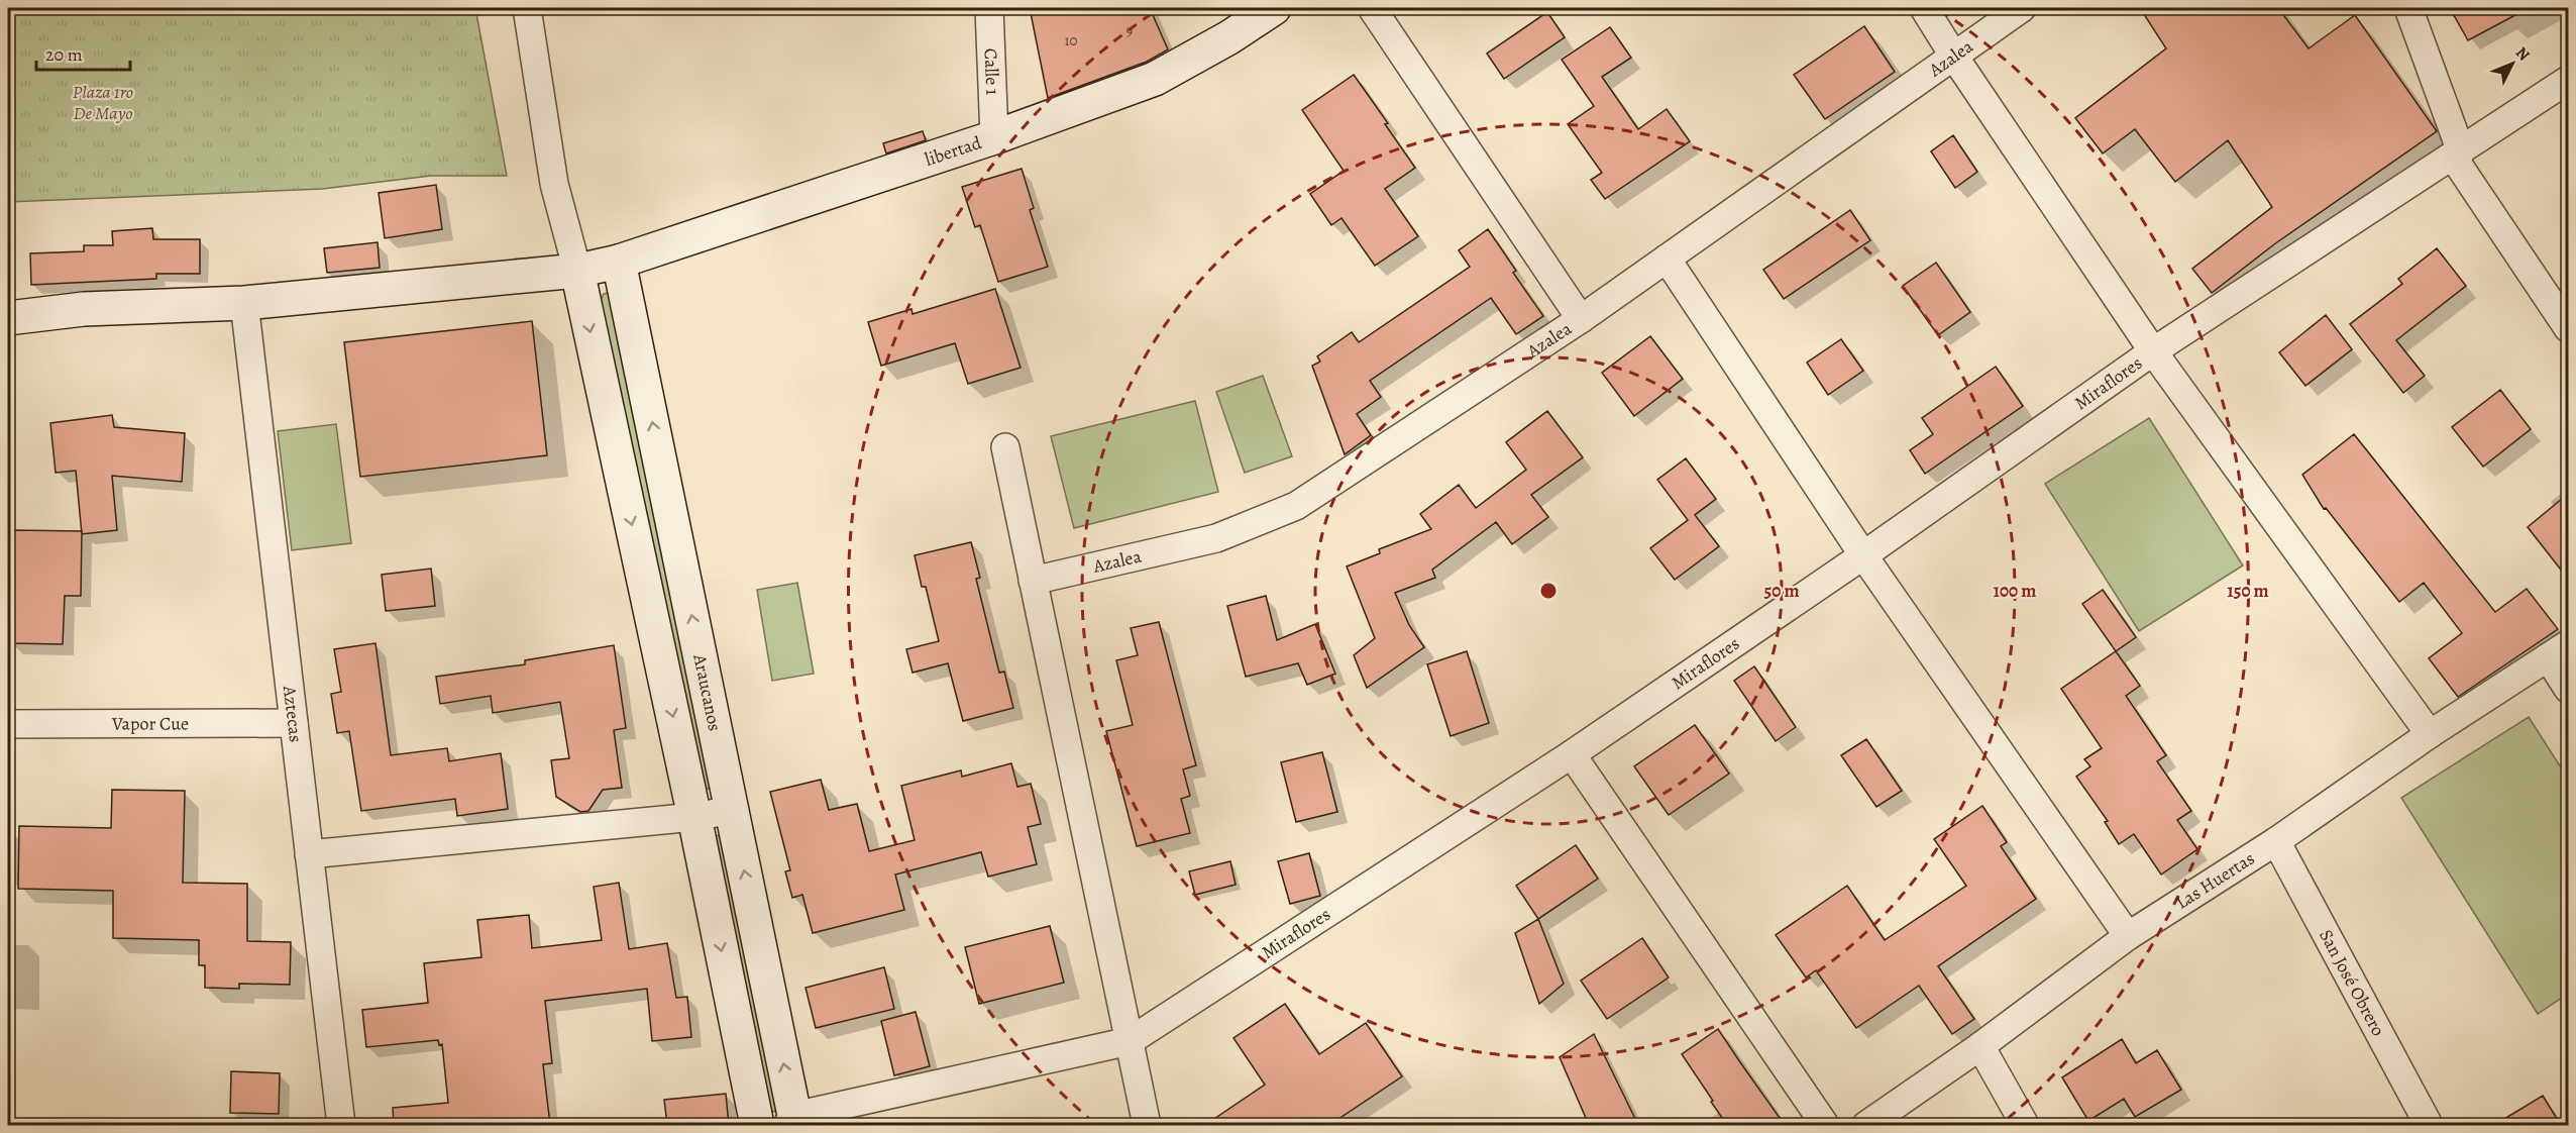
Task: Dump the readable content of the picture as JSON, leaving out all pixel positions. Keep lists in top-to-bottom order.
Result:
{
  "streets": {
    "street": [
      "Azalea",
      "Calle 1",
      "libertad",
      "Miraflores",
      "Araucanos",
      "Aztecas",
      "Vapor Cue",
      "Las Huertas",
      "San José Obrero"
    ]
  },
  "crossings": [
    ["Calle 1", "libertad"],
    ["libertad", "Araucanos"],
    ["libertad", "Aztecas"],
    ["Miraflores", "Araucanos"],
    ["Aztecas", "Vapor Cue"],
    ["Las Huertas", "San José Obrero"]
  ],
  "parks": ["Plaza 1ro De Mayo"],
  "house_numbers": ["9", "10"],
  "scale_bar": "20 m",
  "north": "top right",
  "rings": ["50 m", "100 m", "150 m"]
}
